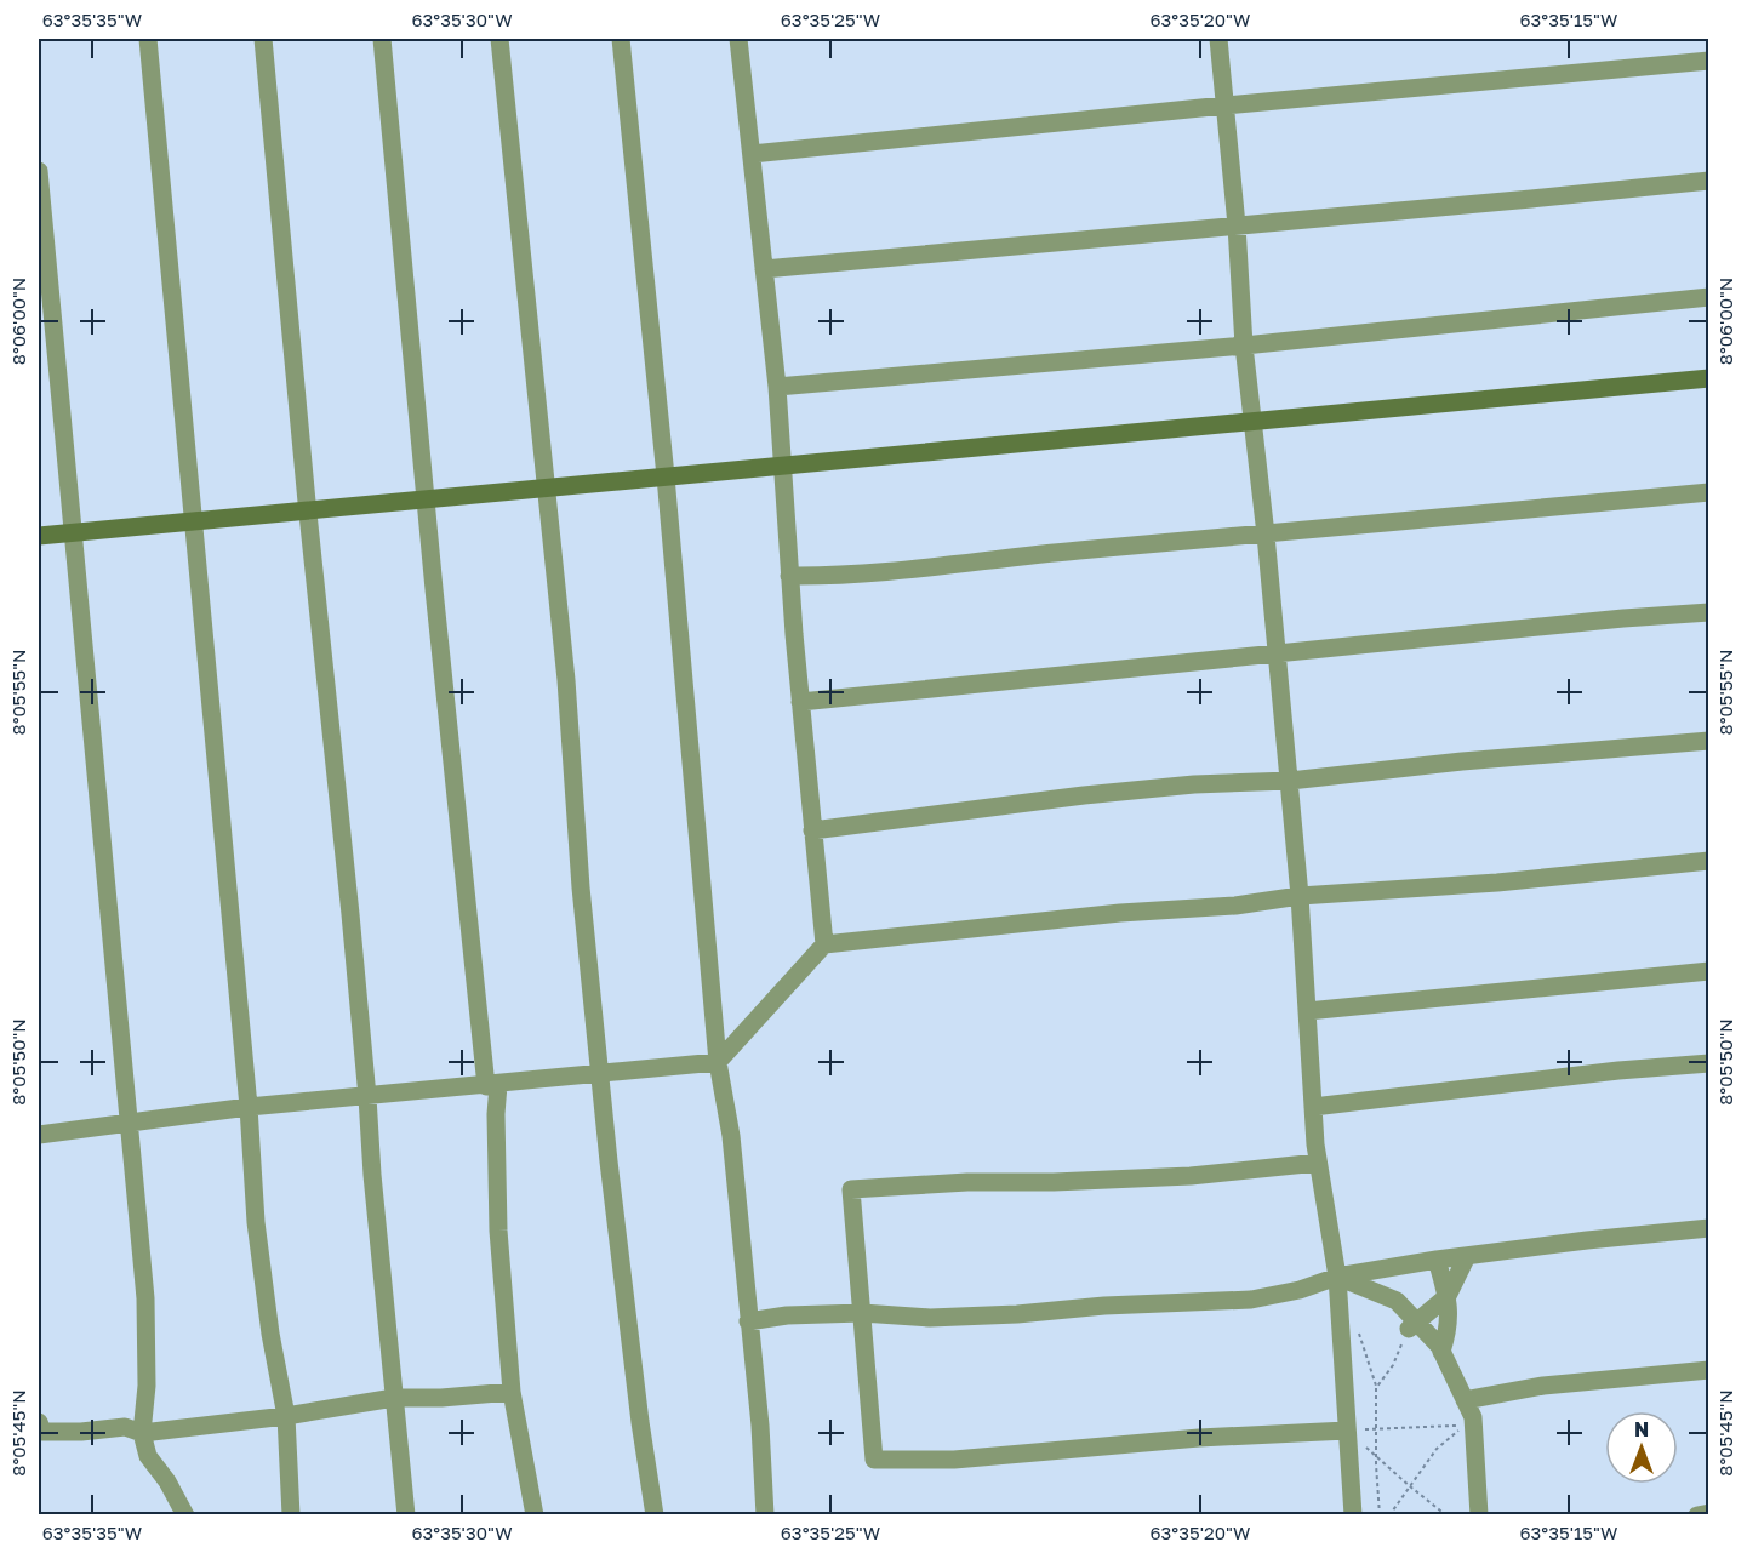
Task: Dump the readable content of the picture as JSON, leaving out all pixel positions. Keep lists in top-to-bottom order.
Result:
{
  "north": "top",
  "coordinates": [
    "63°35'35\"W",
    "63°35'30\"W",
    "63°35'25\"W",
    "63°35'20\"W",
    "63°35'15\"W",
    "8°06'00\"N",
    "8°05'55\"N",
    "8°05'50\"N",
    "8°05'45\"N"
  ]
}
